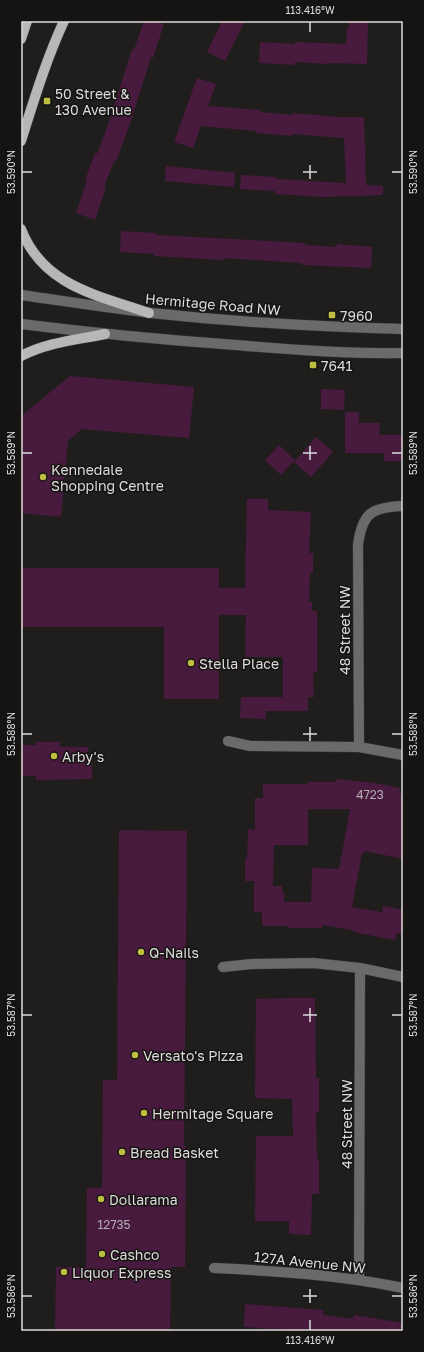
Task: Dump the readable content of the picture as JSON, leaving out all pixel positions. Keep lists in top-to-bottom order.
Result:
{
  "streets": {
    "street": ["Hermitage Road NW", "48 Street NW", "127A Avenue NW"]
  },
  "crossings": [
    ["48 Street NW", "127A Avenue NW"]
  ],
  "places": {
    "transit": ["50 Street & 130 Avenue", "7960", "7641"],
    "other": [
      "Kennedale Shopping Centre",
      "Stella Place",
      "Arby's",
      "Q-Nails",
      "Versato's Pizza",
      "Hermitage Square",
      "Bread Basket",
      "Dollarama",
      "Cashco",
      "Liquor Express"
    ]
  },
  "house_numbers": ["4723", "12735"],
  "coordinates": [
    "113.416°W",
    "53.590°N",
    "53.589°N",
    "53.588°N",
    "53.587°N",
    "53.586°N"
  ]
}
